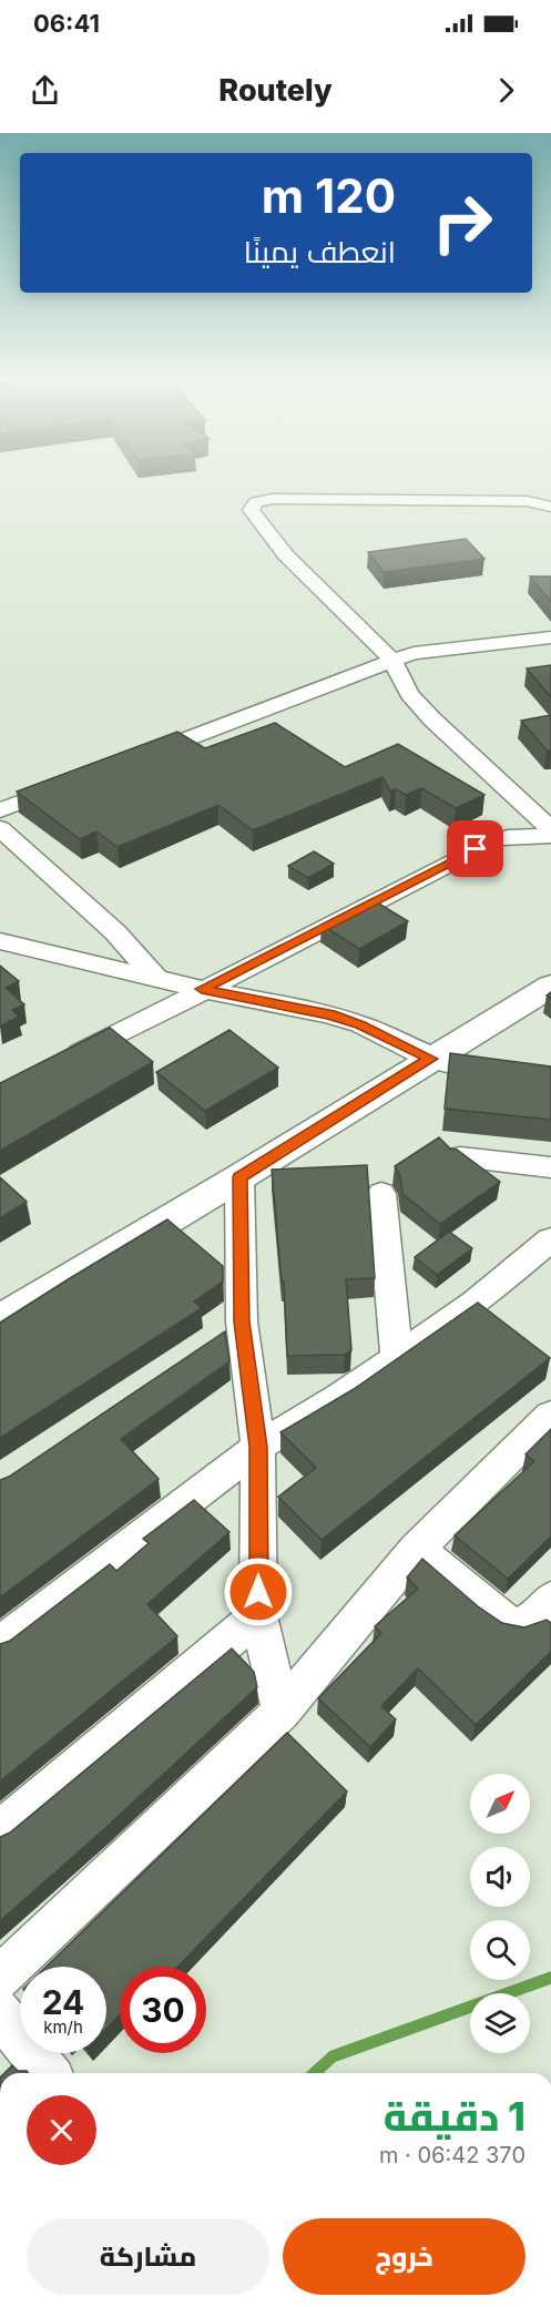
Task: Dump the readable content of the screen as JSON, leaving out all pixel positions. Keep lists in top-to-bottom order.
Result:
{
  "north": "top right",
  "page": {
    "status": "06:41",
    "header": "Routely",
    "turn": ["120 m", "انعطف يمينًا"],
    "speed": "24 km/h",
    "limit": "30",
    "heading": ["1 دقيقة", "370 m · 06:42"],
    "buttons": ["خروج", "مشاركة"]
  }
}
